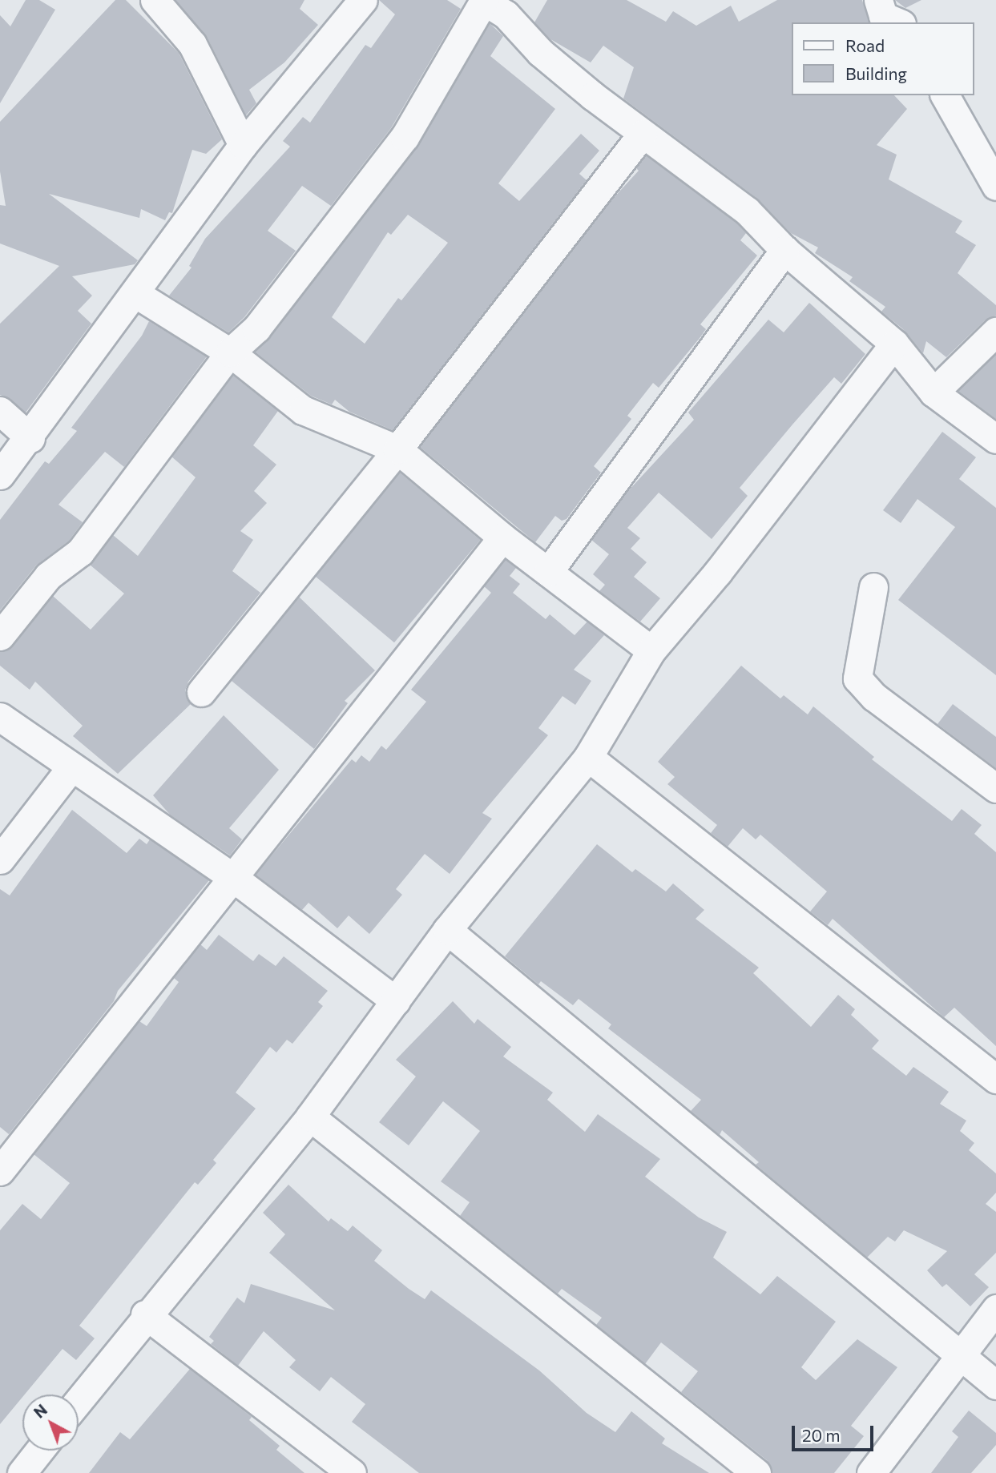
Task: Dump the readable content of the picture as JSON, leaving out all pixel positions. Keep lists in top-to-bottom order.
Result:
{
  "legend": ["Road", "Building"],
  "scale_bar": "20 m",
  "north": "top left"
}
